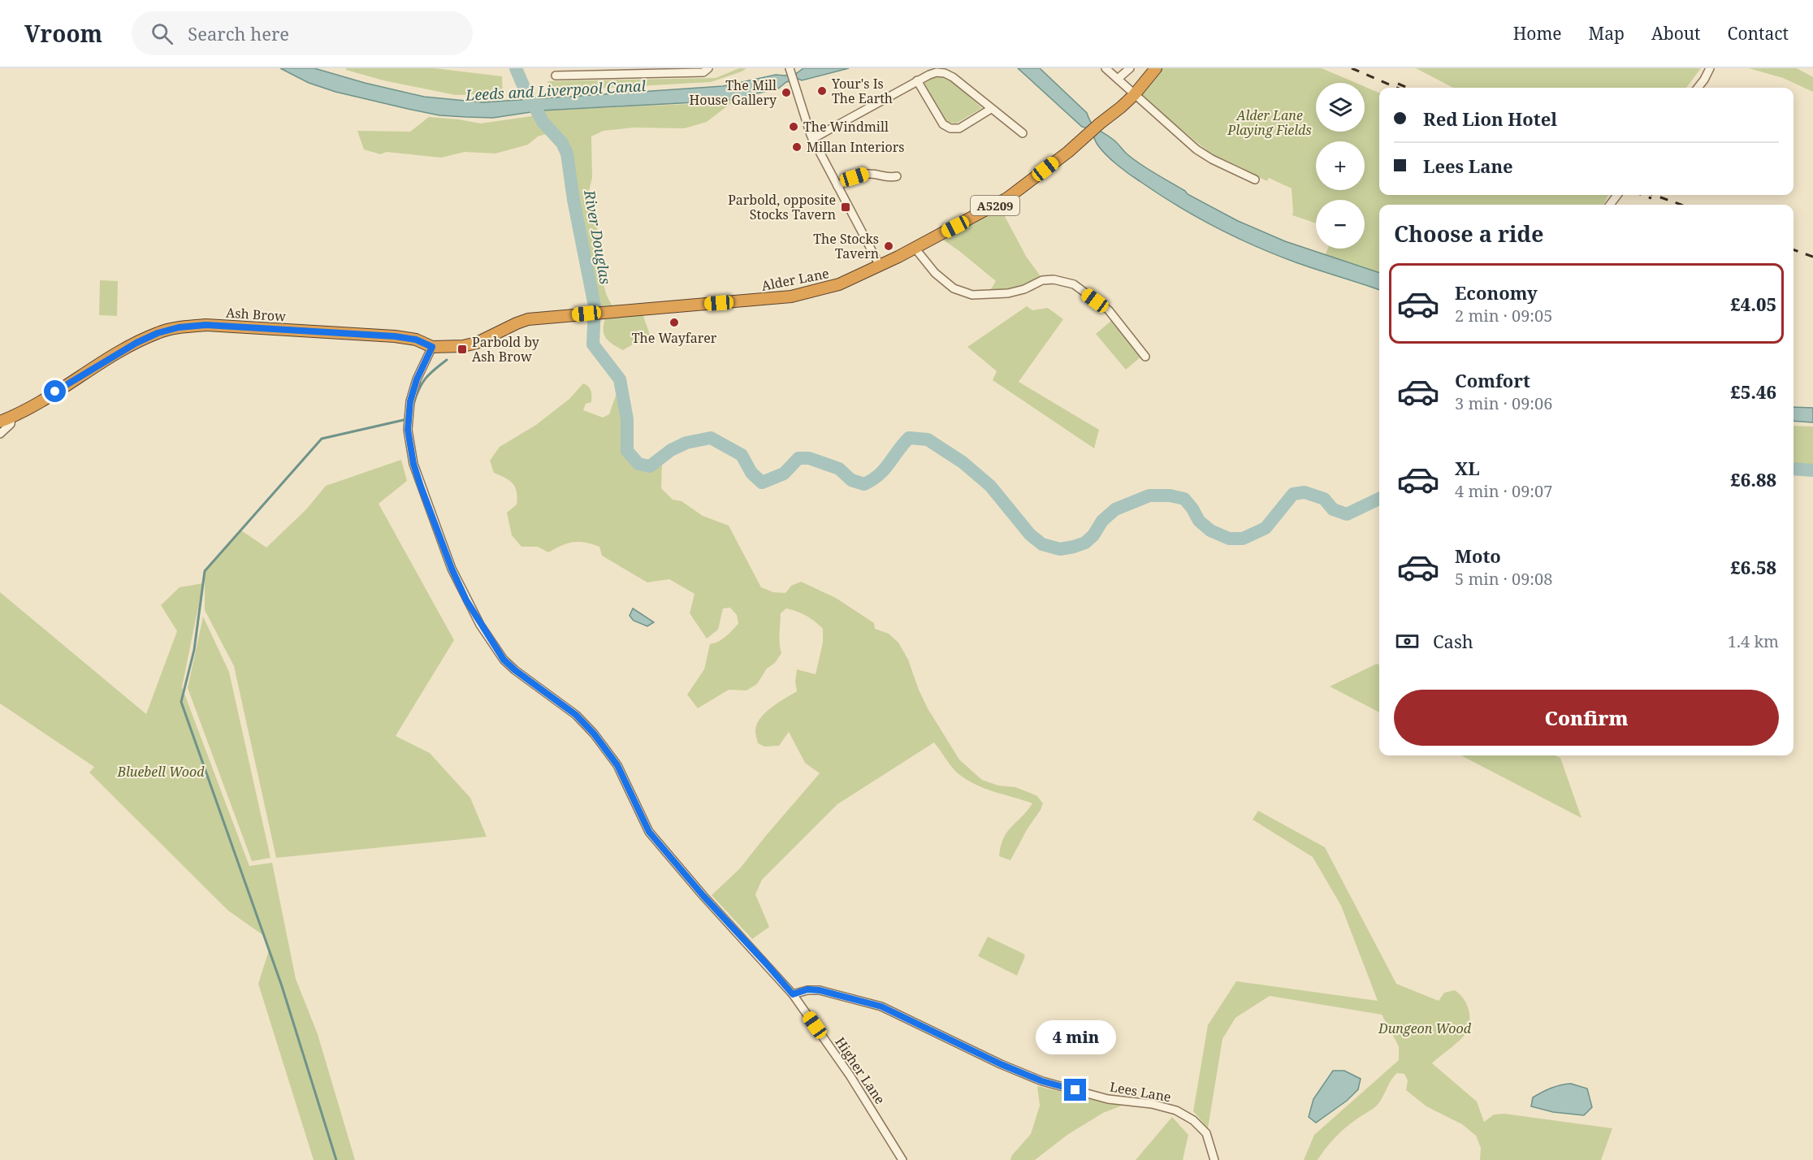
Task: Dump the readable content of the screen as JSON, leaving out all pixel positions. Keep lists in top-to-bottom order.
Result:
{
  "streets": {
    "highway": ["A5209", "Alder Lane", "Ash Brow"],
    "street": ["Higher Lane", "Lees Lane"]
  },
  "crossings": [
    ["A5209", "Ash Brow"],
    ["Alder Lane", "Ash Brow"],
    ["Ash Brow", "Higher Lane"],
    ["Higher Lane", "Lees Lane"]
  ],
  "water": ["Leeds and Liverpool Canal", "River Douglas"],
  "parks": ["Alder Lane Playing Fields", "Bluebell Wood", "Dungeon Wood"],
  "places": {
    "other": [
      "Your's Is The Earth",
      "The Mill House Gallery",
      "The Windmill",
      "Millan Interiors",
      "The Stocks Tavern",
      "The Wayfarer"
    ],
    "transit": ["Parbold, opposite Stocks Tavern", "Parbold by Ash Brow"]
  },
  "page": {
    "header": "Vroom",
    "search": "Search here",
    "nav": [
      "Home",
      "Map",
      "About",
      "Contact"
    ],
    "map_buttons": ["+", "−"],
    "banner": ["Red Lion Hotel", "Lees Lane"],
    "heading": "Choose a ride",
    "list": [
      {
        "name": "Economy",
        "note": "2 min · 09:05",
        "value": "£4.05"
      },
      {
        "name": "Comfort",
        "note": "3 min · 09:06",
        "value": "£5.46"
      },
      {
        "name": "XL",
        "note": "4 min · 09:07",
        "value": "£6.88"
      },
      {
        "name": "Moto",
        "note": "5 min · 09:08",
        "value": "£6.58"
      }
    ],
    "pay": ["Cash", "1.4 km"],
    "buttons": "Confirm",
    "bubble": "4 min"
  }
}
